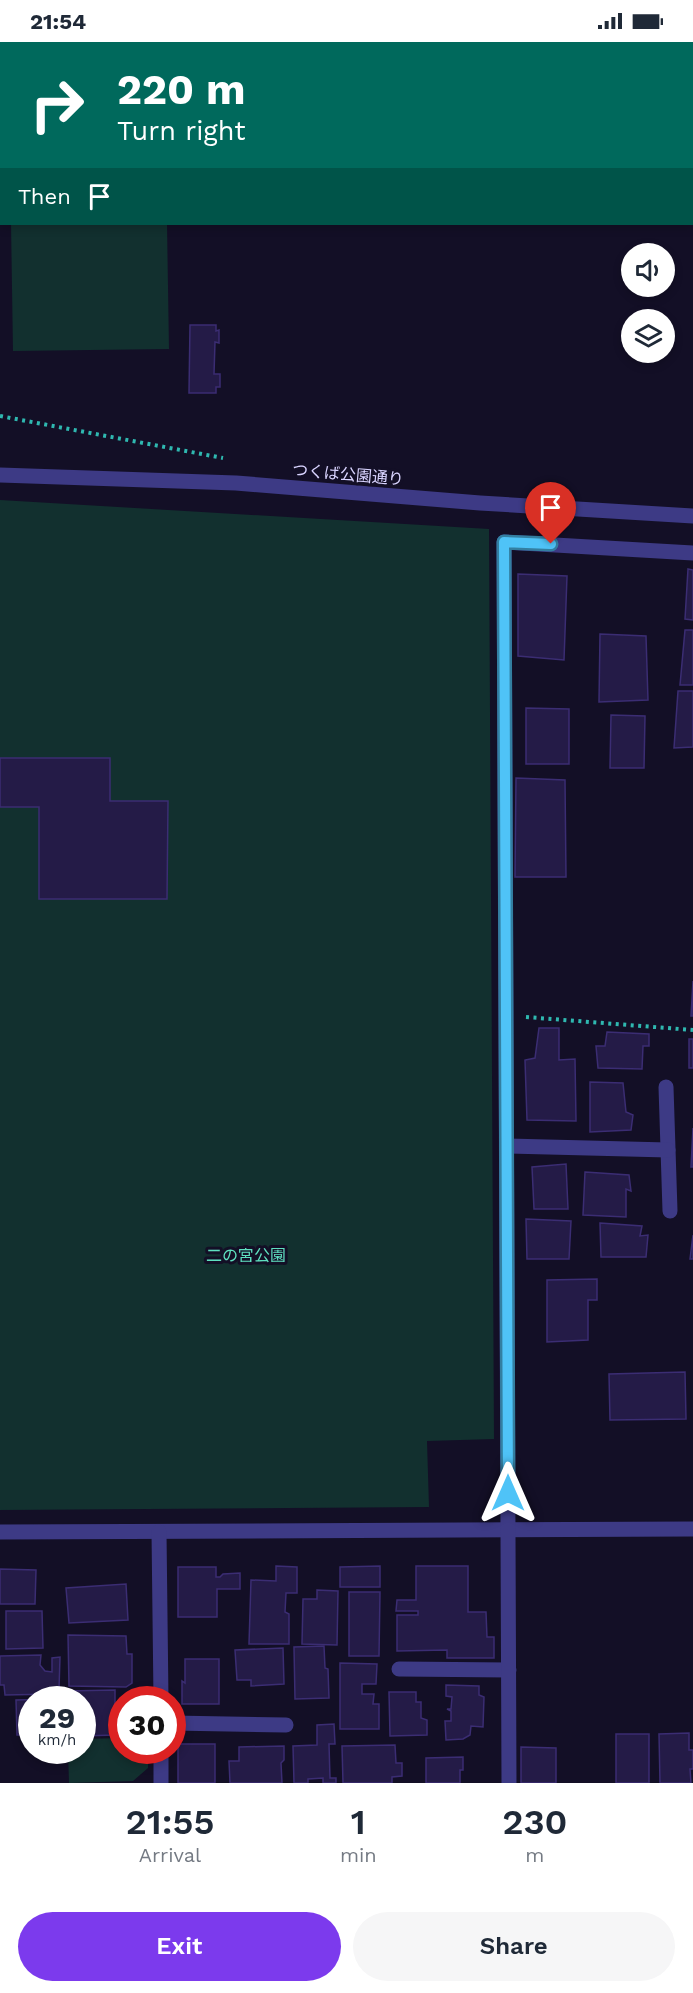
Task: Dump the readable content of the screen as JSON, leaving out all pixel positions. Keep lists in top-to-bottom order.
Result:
{
  "streets": {
    "street": ["つくば公園通り"]
  },
  "parks": ["二の宮公園"],
  "page": {
    "status": "21:54",
    "turn": ["220 m", "Turn right"],
    "then": "Then",
    "speed": "29 km/h",
    "limit": "30",
    "eta": [
      "21:55",
      "Arrival",
      "1",
      "min",
      "230",
      "m"
    ],
    "buttons": ["Exit", "Share"]
  }
}
